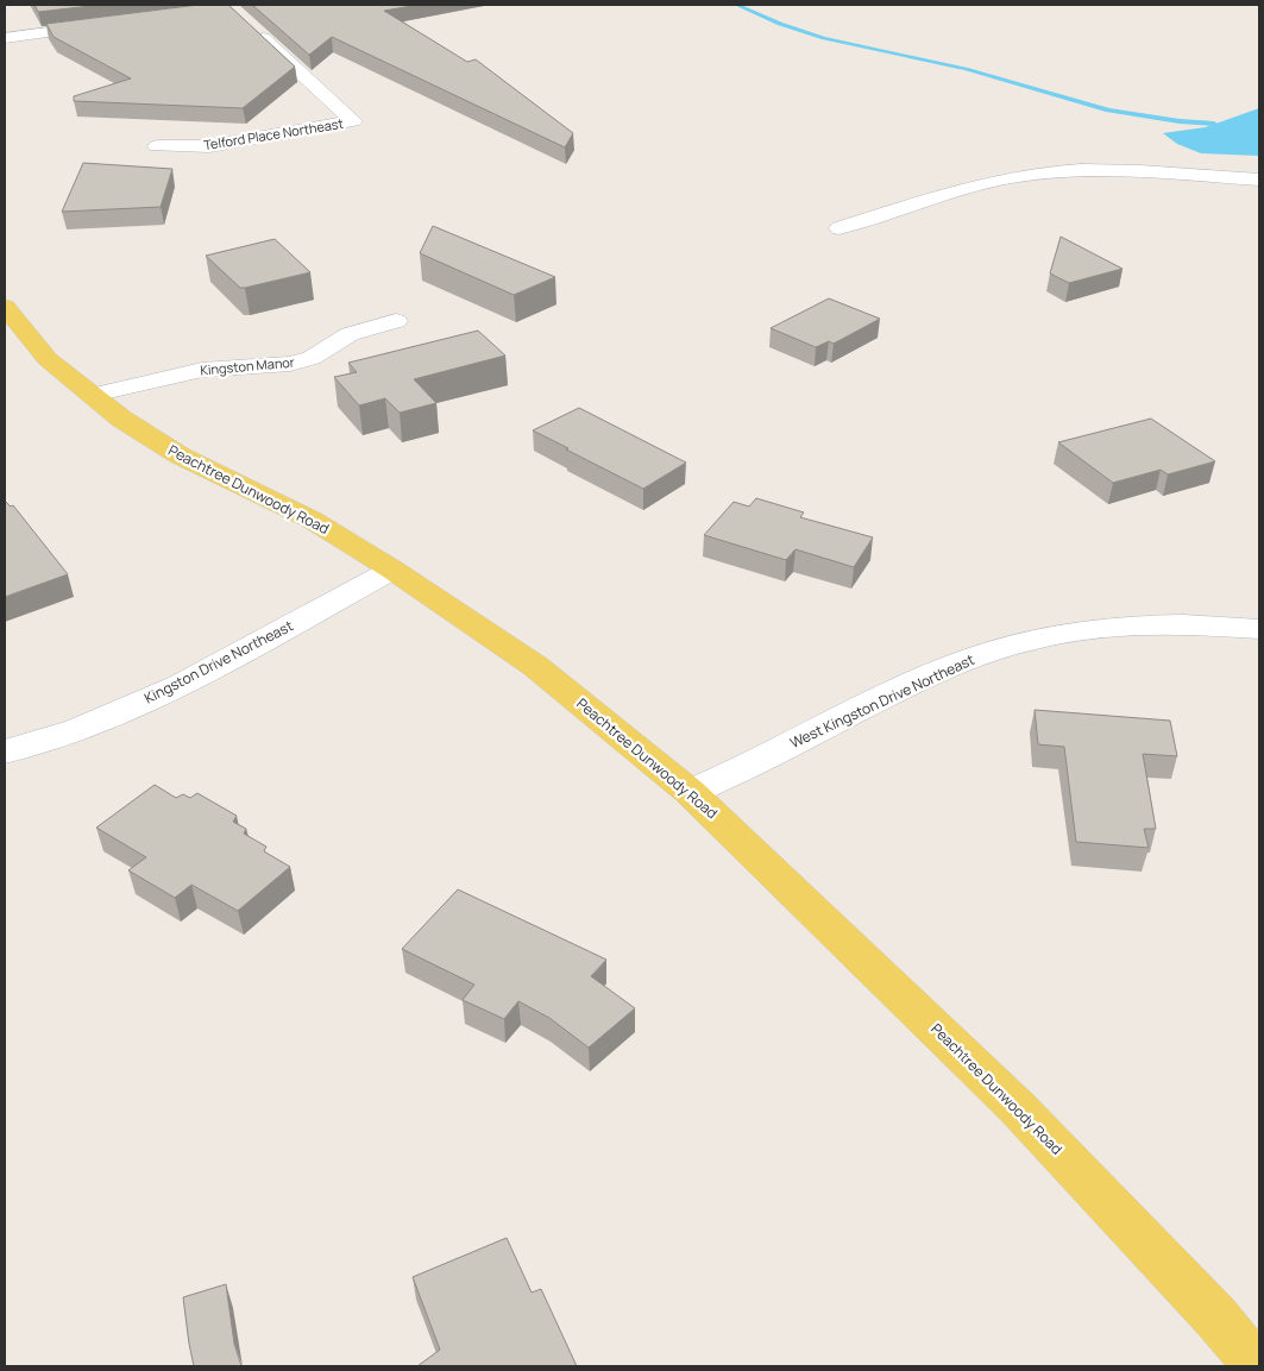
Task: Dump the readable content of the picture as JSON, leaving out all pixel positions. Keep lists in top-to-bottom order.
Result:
{
  "streets": {
    "main road": ["Peachtree Dunwoody Road"],
    "street": [
      "Telford Place Northeast",
      "Kingston Manor",
      "Kingston Drive Northeast",
      "West Kingston Drive Northeast"
    ]
  },
  "crossings": [
    ["Kingston Manor", "Peachtree Dunwoody Road"],
    ["Peachtree Dunwoody Road", "Kingston Drive Northeast"],
    ["Peachtree Dunwoody Road", "West Kingston Drive Northeast"]
  ]
}
